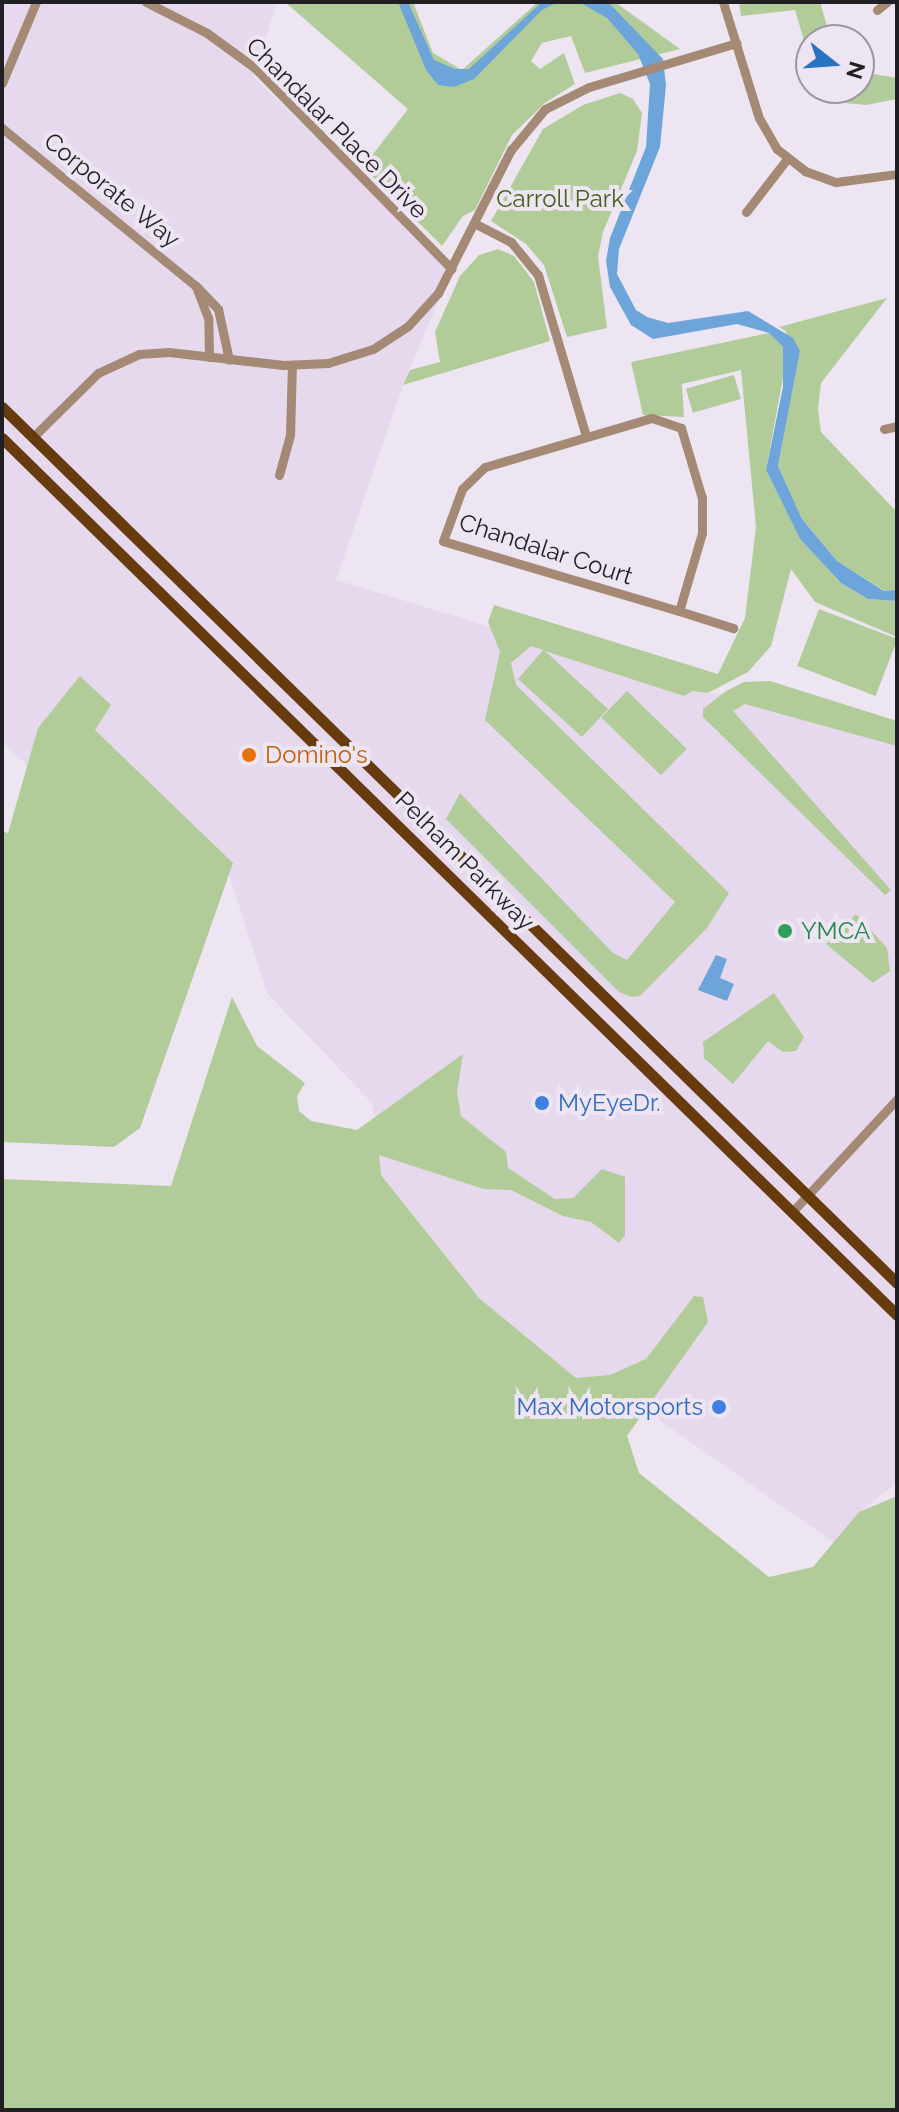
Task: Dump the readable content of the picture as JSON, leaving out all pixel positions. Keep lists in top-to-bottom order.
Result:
{
  "streets": {
    "main road": ["Pelham Parkway"],
    "street": ["Chandalar Place Drive", "Corporate Way", "Chandalar Court"]
  },
  "parks": ["Carroll Park"],
  "places": [
    "Domino's",
    "YMCA",
    "MyEyeDr.",
    "Max Motorsports"
  ],
  "north": "right"
}
